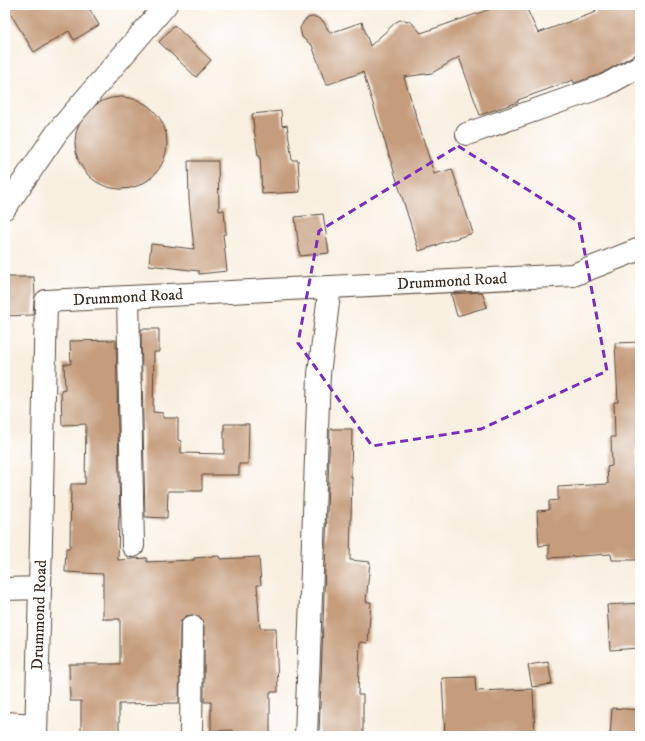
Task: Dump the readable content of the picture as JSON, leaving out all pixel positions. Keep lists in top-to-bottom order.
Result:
{
  "streets": {
    "street": ["Drummond Road"]
  }
}
